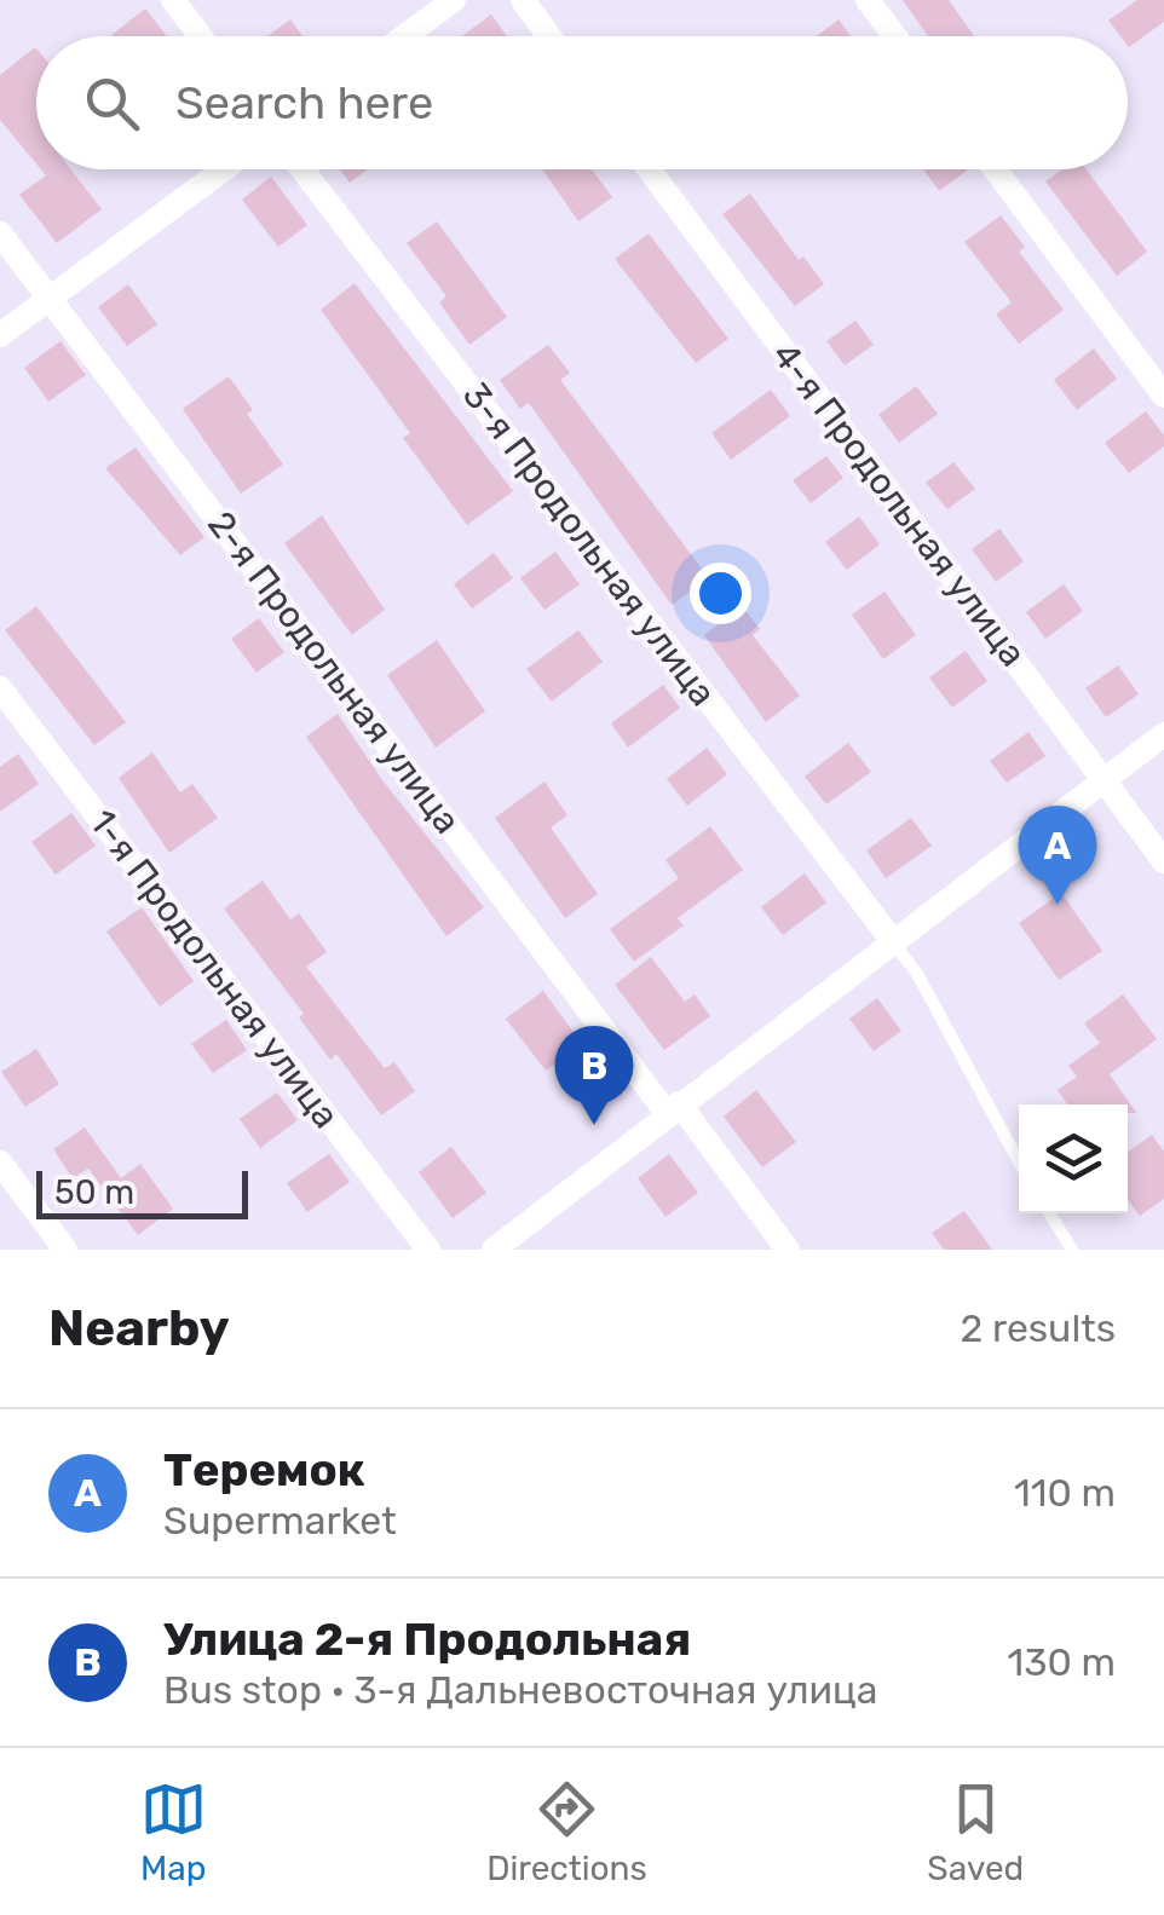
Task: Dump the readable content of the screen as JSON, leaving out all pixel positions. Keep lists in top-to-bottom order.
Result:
{
  "streets": {
    "street": [
      "4-я Продольная улица",
      "3-я Продольная улица",
      "2-я Продольная улица",
      "1-я Продольная улица"
    ]
  },
  "scale_bar": "50 m",
  "page": {
    "search": "Search here",
    "pins": ["A", "B"],
    "scale": "50 m",
    "heading": ["Nearby", "2 results"],
    "list": [
      {
        "mark": "A",
        "name": "Теремок",
        "note": "Supermarket",
        "value": "110 m"
      },
      {
        "mark": "B",
        "name": "Улица 2-я Продольная",
        "note": "Bus stop · 3-я Дальневосточная улица",
        "value": "130 m"
      }
    ],
    "nav": ["Map", "Directions", "Saved"]
  }
}
